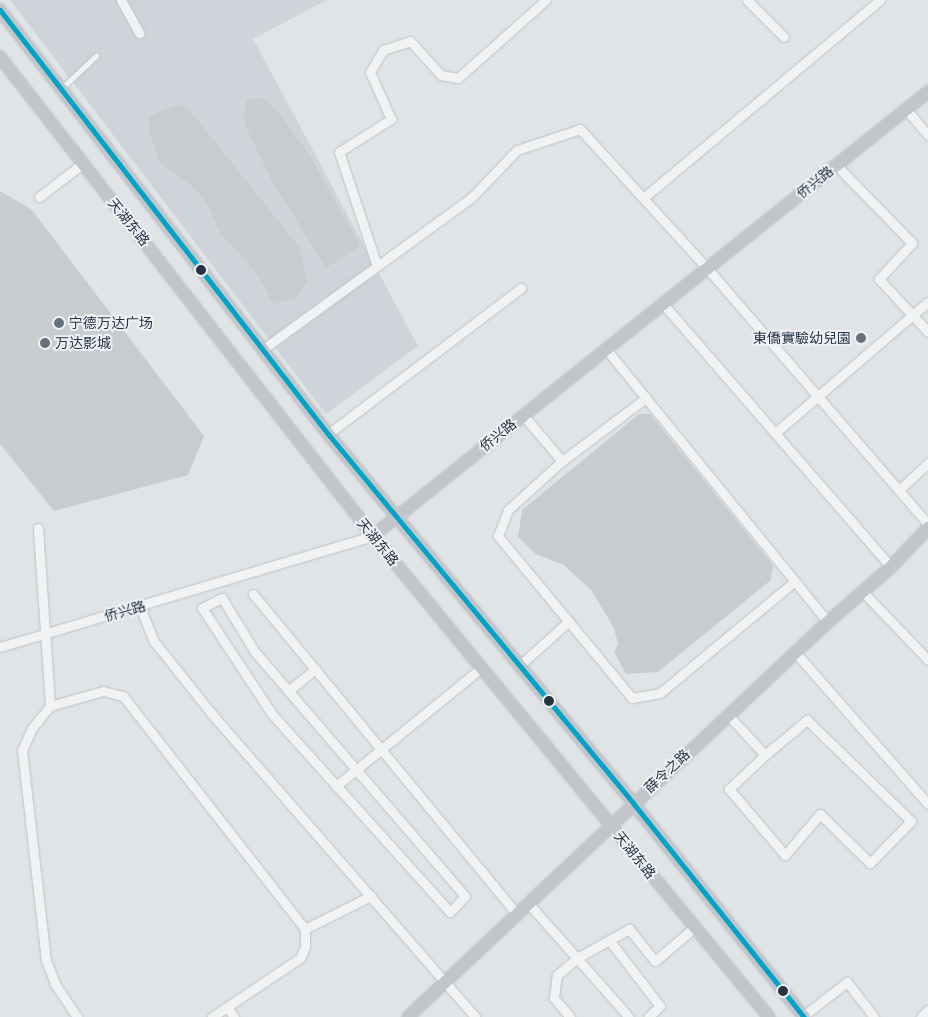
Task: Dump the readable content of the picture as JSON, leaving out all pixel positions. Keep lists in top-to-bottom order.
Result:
{
  "streets": {
    "main road": ["侨兴路", "天湖东路", "薛令之路"]
  },
  "crossings": [
    ["侨兴路", "天湖东路"],
    ["天湖东路", "薛令之路"]
  ],
  "places": ["宁德万达广场", "東僑實驗幼兒園", "万达影城"]
}
